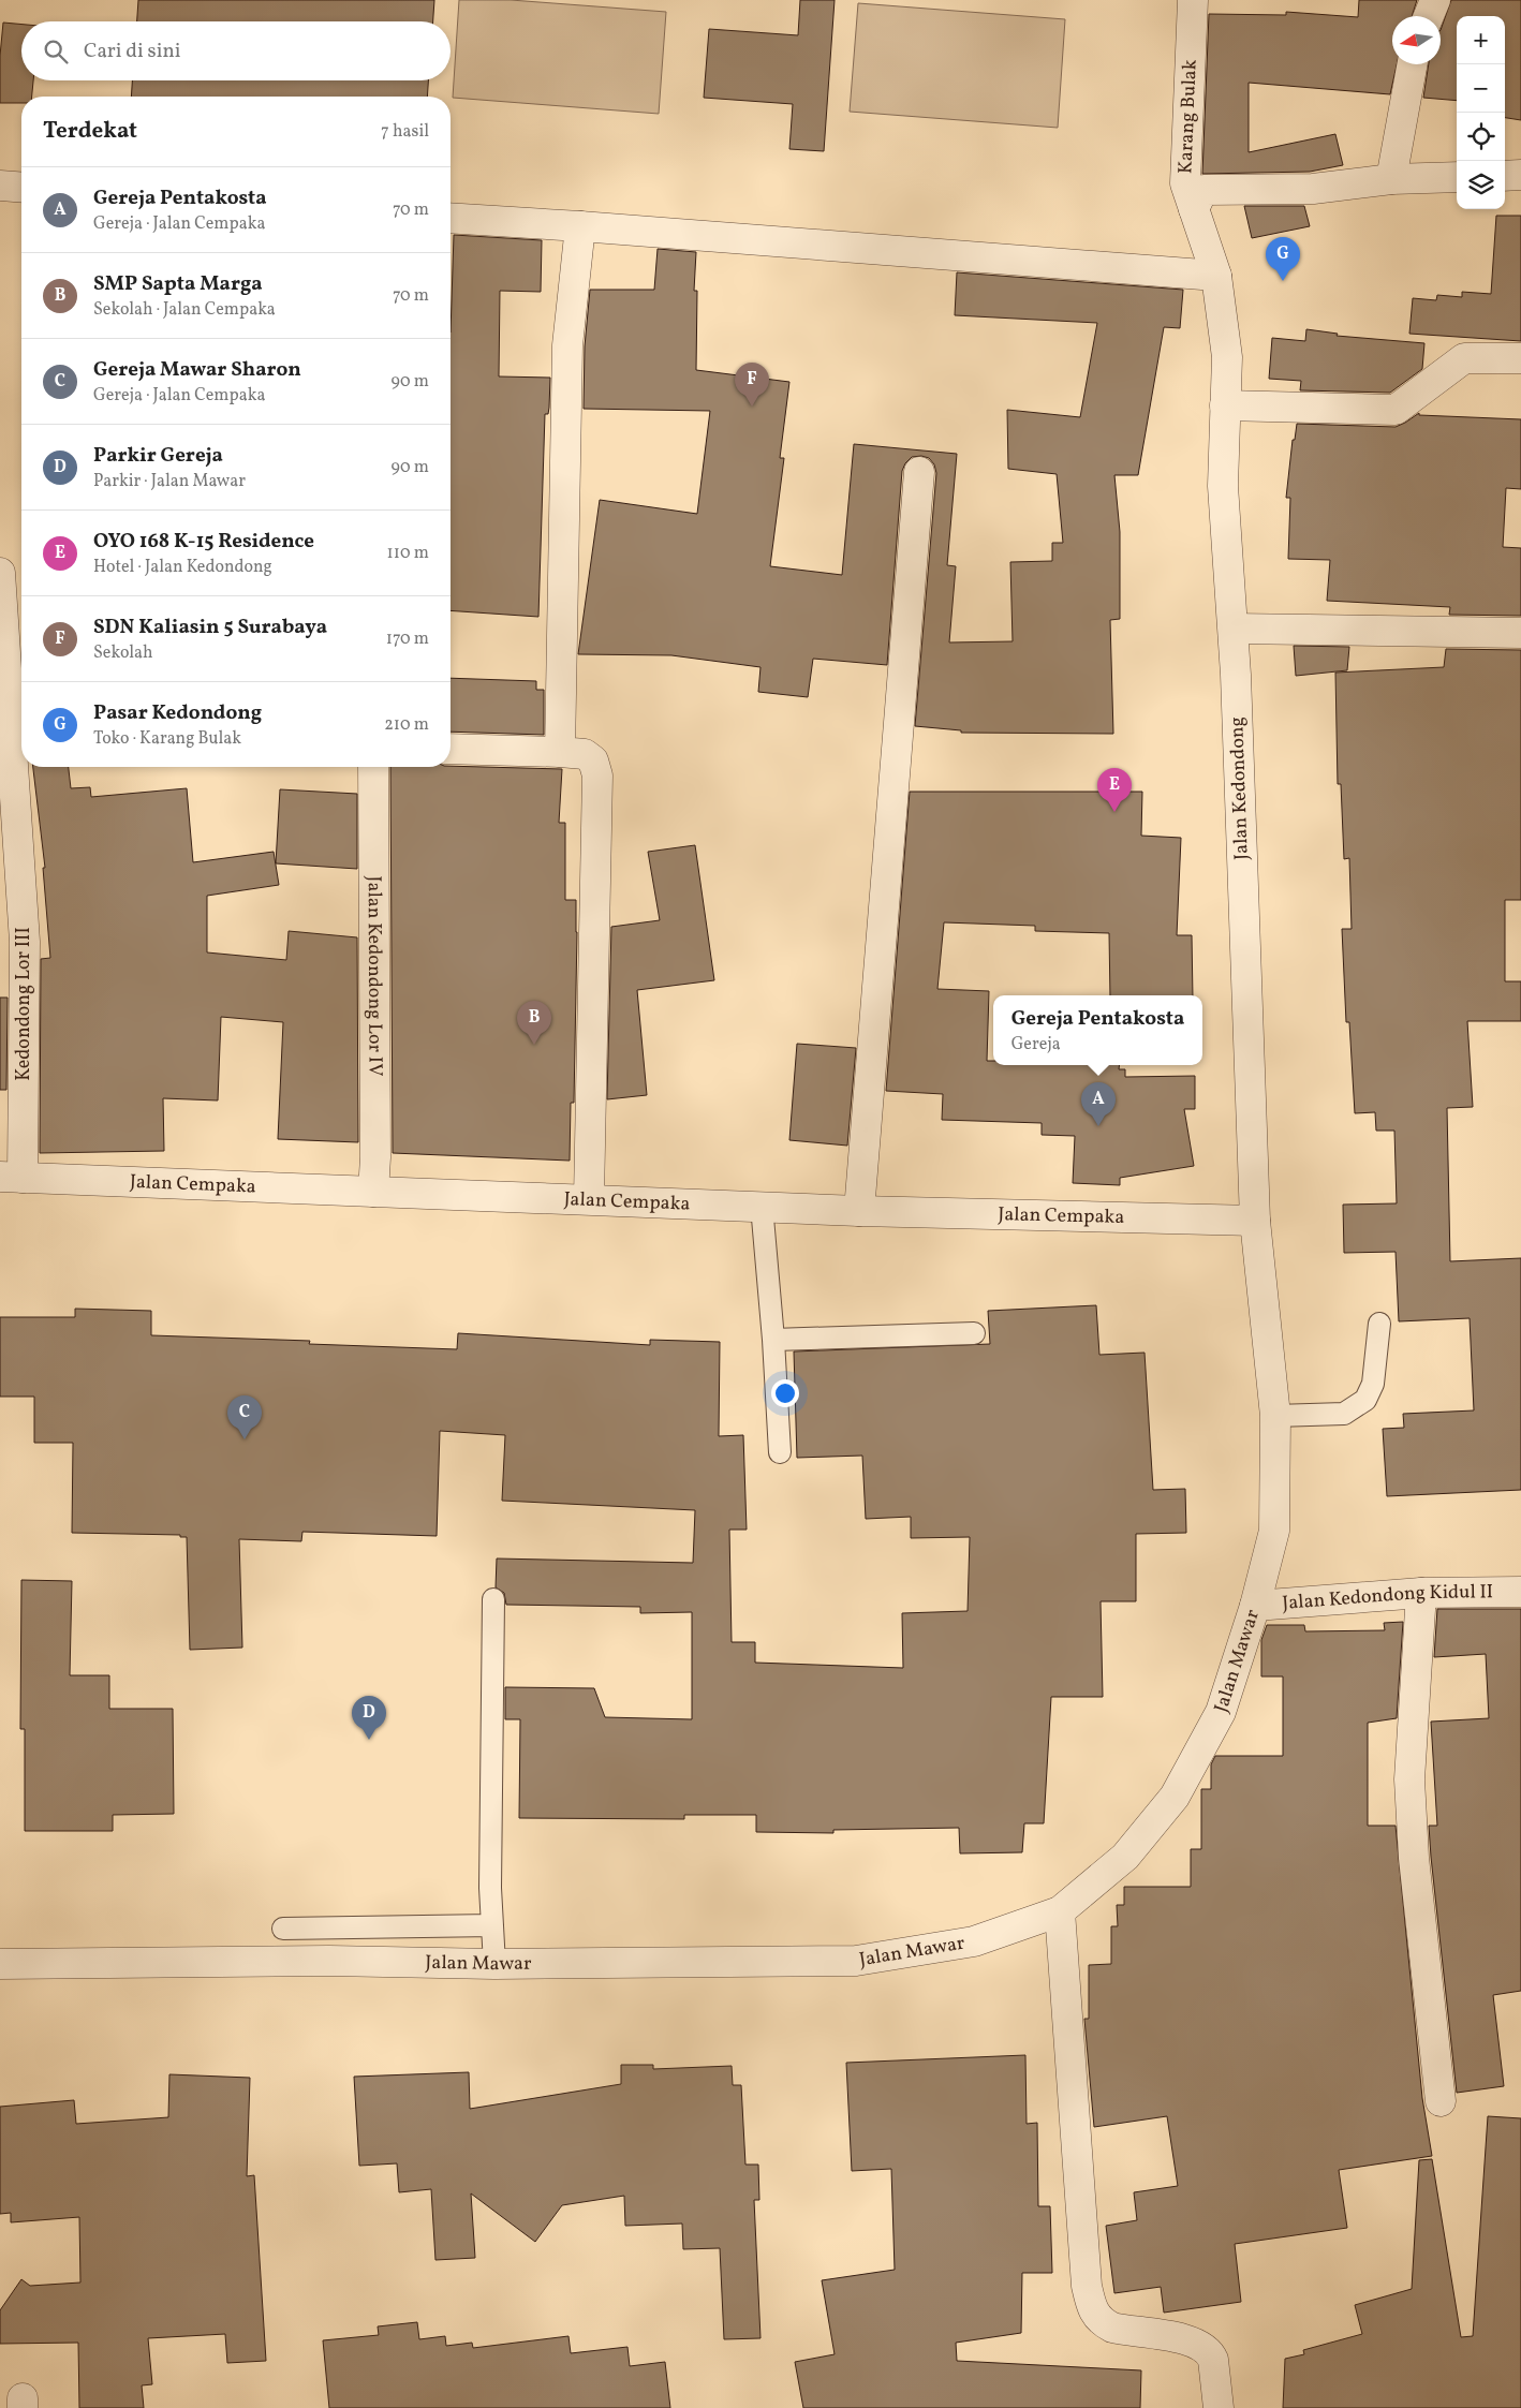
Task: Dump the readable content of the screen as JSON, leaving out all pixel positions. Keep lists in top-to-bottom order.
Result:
{
  "streets": {
    "street": [
      "Karang Bulak",
      "Jalan Kedondong",
      "Jalan Kedondong Lor IV",
      "Kedondong Lor III",
      "Jalan Cempaka",
      "Jalan Kedondong Kidul II",
      "Jalan Mawar"
    ]
  },
  "crossings": [
    ["Karang Bulak", "Jalan Kedondong"],
    ["Jalan Kedondong", "Jalan Cempaka"],
    ["Jalan Kedondong", "Jalan Mawar"],
    ["Jalan Kedondong Lor IV", "Jalan Cempaka"],
    ["Kedondong Lor III", "Jalan Cempaka"],
    ["Jalan Cempaka", "Jalan Mawar"],
    ["Jalan Kedondong Kidul II", "Jalan Mawar"]
  ],
  "north": "left",
  "page": {
    "map_buttons": ["+", "−"],
    "search": "Cari di sini",
    "heading": ["Terdekat", "7 hasil"],
    "list": [
      {
        "mark": "A",
        "name": "Gereja Pentakosta",
        "note": "Gereja · Jalan Cempaka",
        "value": "70 m"
      },
      {
        "mark": "B",
        "name": "SMP Sapta Marga",
        "note": "Sekolah · Jalan Cempaka",
        "value": "70 m"
      },
      {
        "mark": "C",
        "name": "Gereja Mawar Sharon",
        "note": "Gereja · Jalan Cempaka",
        "value": "90 m"
      },
      {
        "mark": "D",
        "name": "Parkir Gereja",
        "note": "Parkir · Jalan Mawar",
        "value": "90 m"
      },
      {
        "mark": "E",
        "name": "OYO 168 K-15 Residence",
        "note": "Hotel · Jalan Kedondong",
        "value": "110 m"
      },
      {
        "mark": "F",
        "name": "SDN Kaliasin 5 Surabaya",
        "note": "Sekolah",
        "value": "170 m"
      },
      {
        "mark": "G",
        "name": "Pasar Kedondong",
        "note": "Toko · Karang Bulak",
        "value": "210 m"
      }
    ],
    "pins": [
      "G",
      "F",
      "E",
      "B",
      "A",
      "C",
      "D"
    ],
    "popup": ["Gereja Pentakosta", "Gereja"]
  }
}
